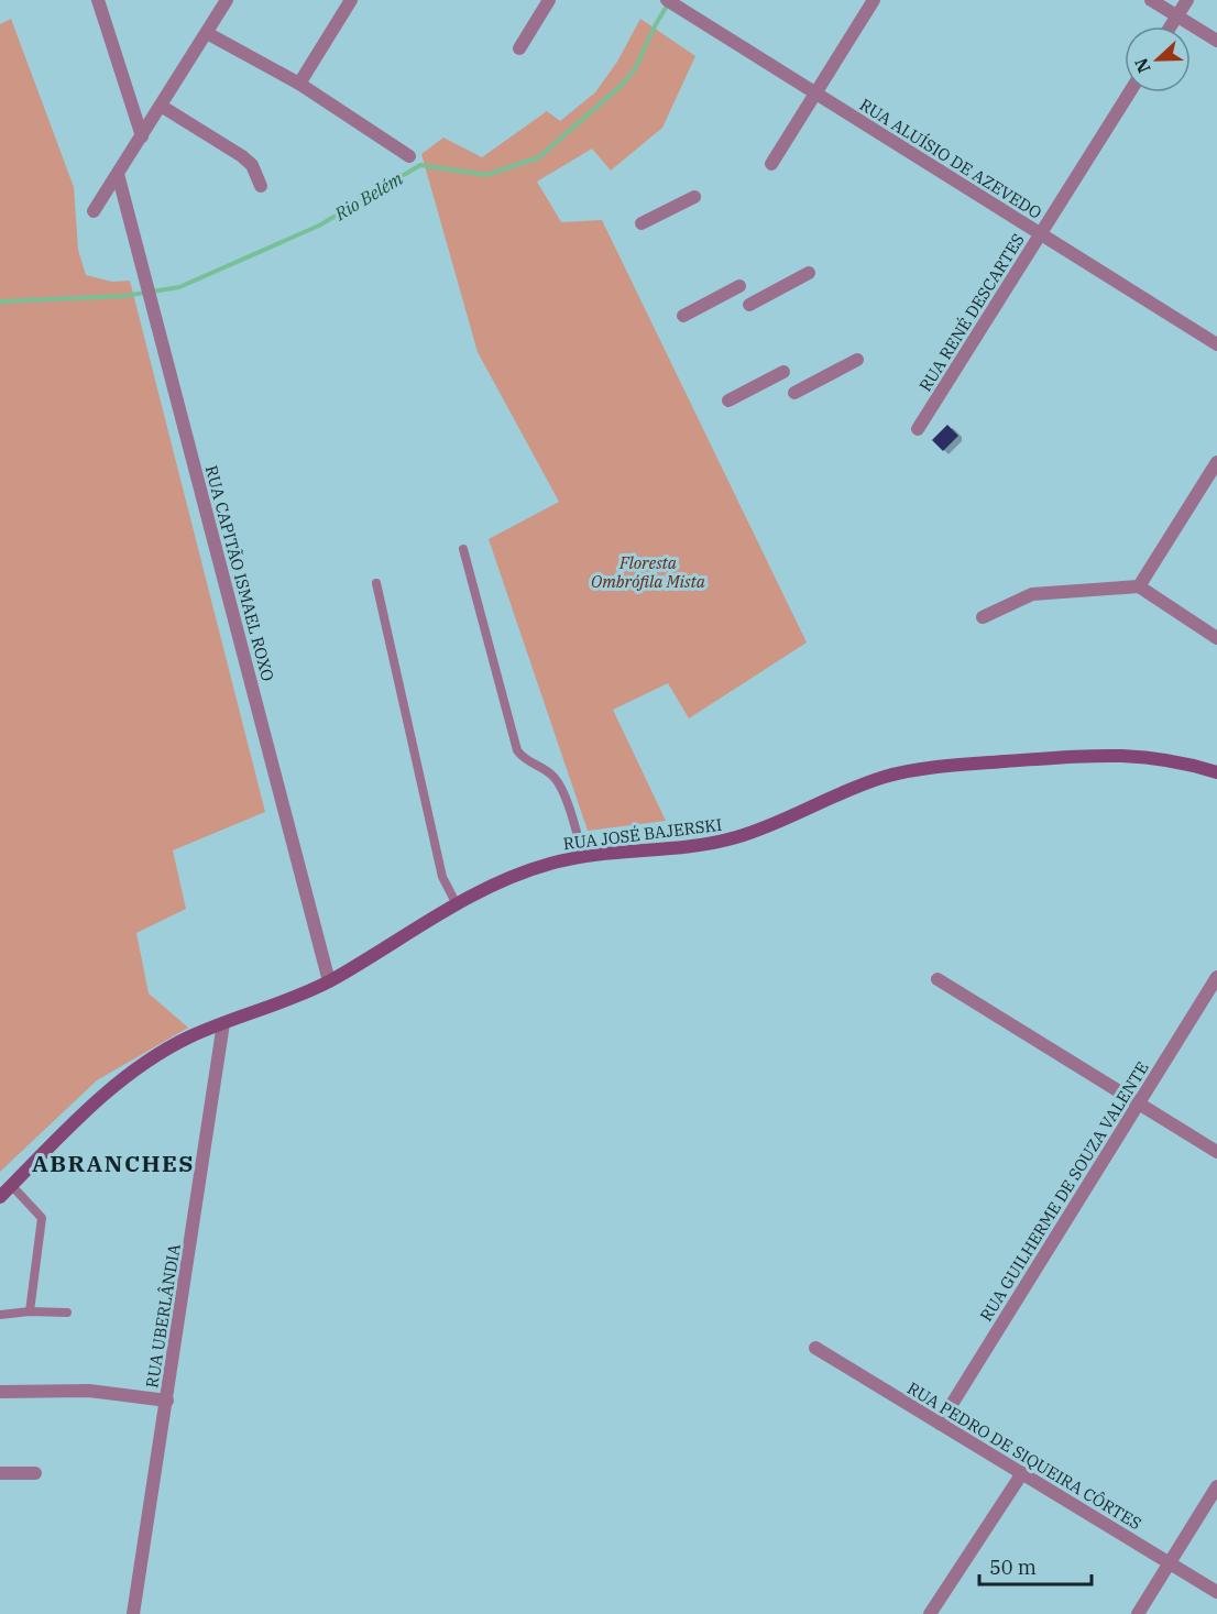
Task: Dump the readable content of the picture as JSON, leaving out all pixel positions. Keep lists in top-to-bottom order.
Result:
{
  "streets": {
    "main road": ["RUA JOSÉ BAJERSKI"],
    "street": [
      "RUA ALUÍSIO DE AZEVEDO",
      "RUA RENÉ DESCARTES",
      "RUA CAPITÃO ISMAEL ROXO",
      "RUA GUILHERME DE SOUZA VALENTE",
      "RUA UBERLÂNDIA",
      "RUA PEDRO DE SIQUEIRA CÔRTES"
    ]
  },
  "crossings": [
    ["RUA ALUÍSIO DE AZEVEDO", "RUA RENÉ DESCARTES"],
    ["RUA CAPITÃO ISMAEL ROXO", "RUA JOSÉ BAJERSKI"],
    ["RUA JOSÉ BAJERSKI", "RUA UBERLÂNDIA"],
    ["RUA GUILHERME DE SOUZA VALENTE", "RUA PEDRO DE SIQUEIRA CÔRTES"]
  ],
  "districts": ["ABRANCHES"],
  "water": ["Rio Belém"],
  "parks": ["Floresta Ombrófila Mista"],
  "scale_bar": "50 m",
  "north": "left"
}
